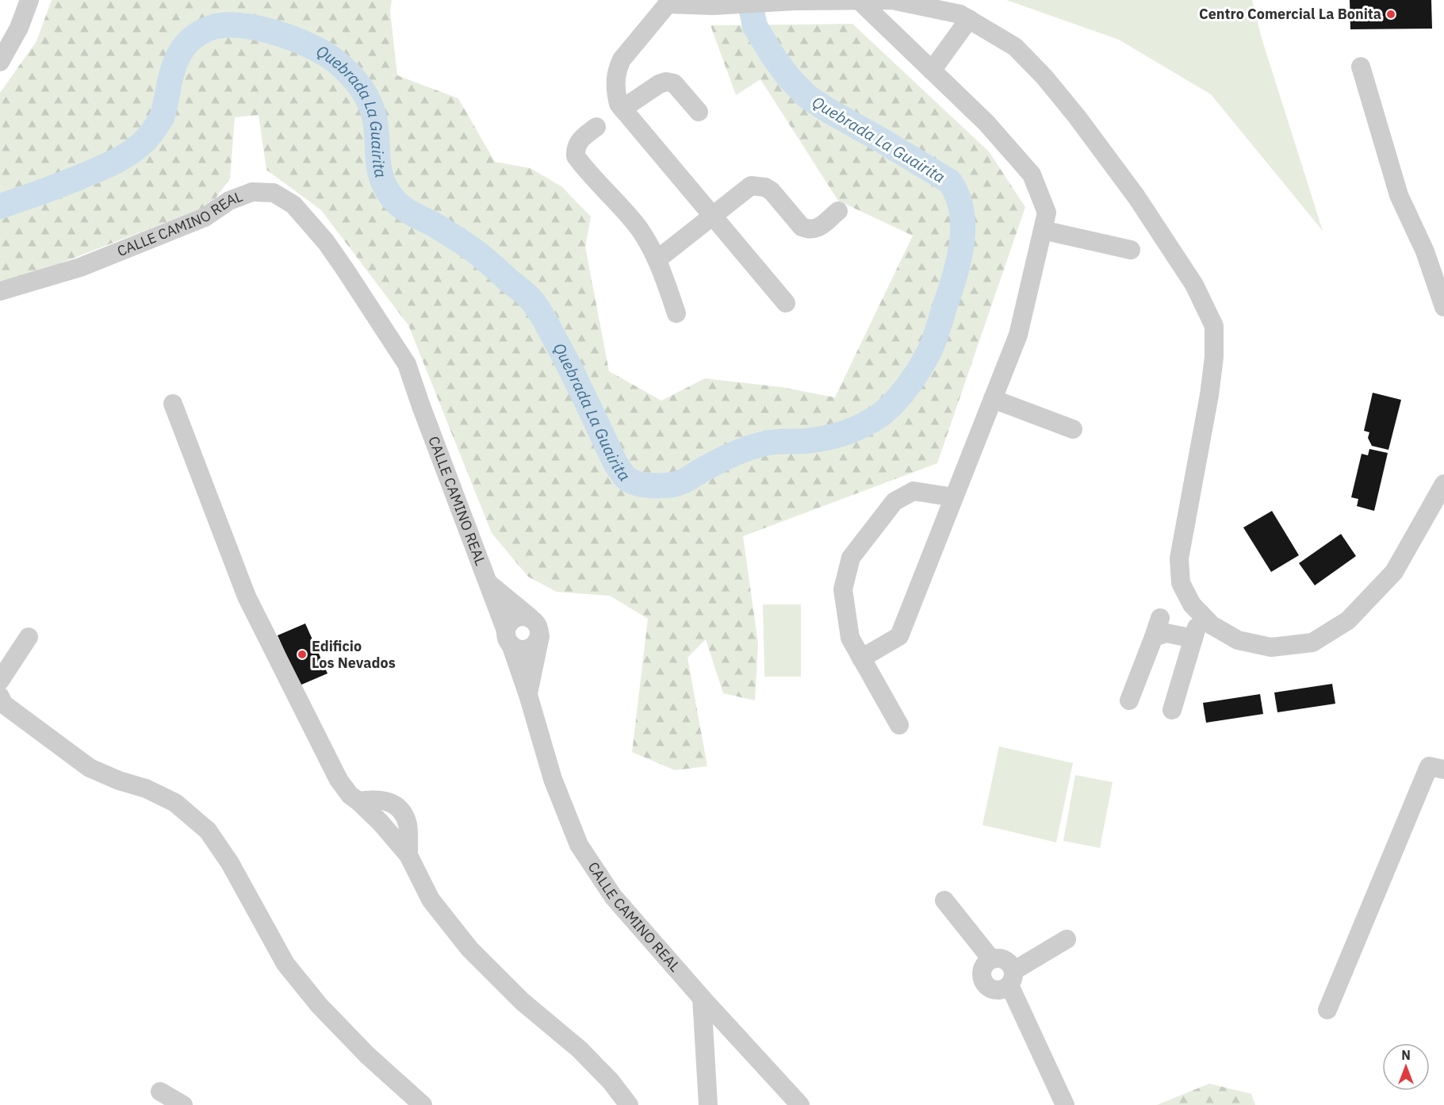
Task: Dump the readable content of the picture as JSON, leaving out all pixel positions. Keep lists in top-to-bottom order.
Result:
{
  "streets": {
    "street": ["CALLE CAMINO REAL"]
  },
  "water": ["Quebrada La Guairita"],
  "places": ["Centro Comercial La Bonita", "Edificio Los Nevados"],
  "north": "top"
}
